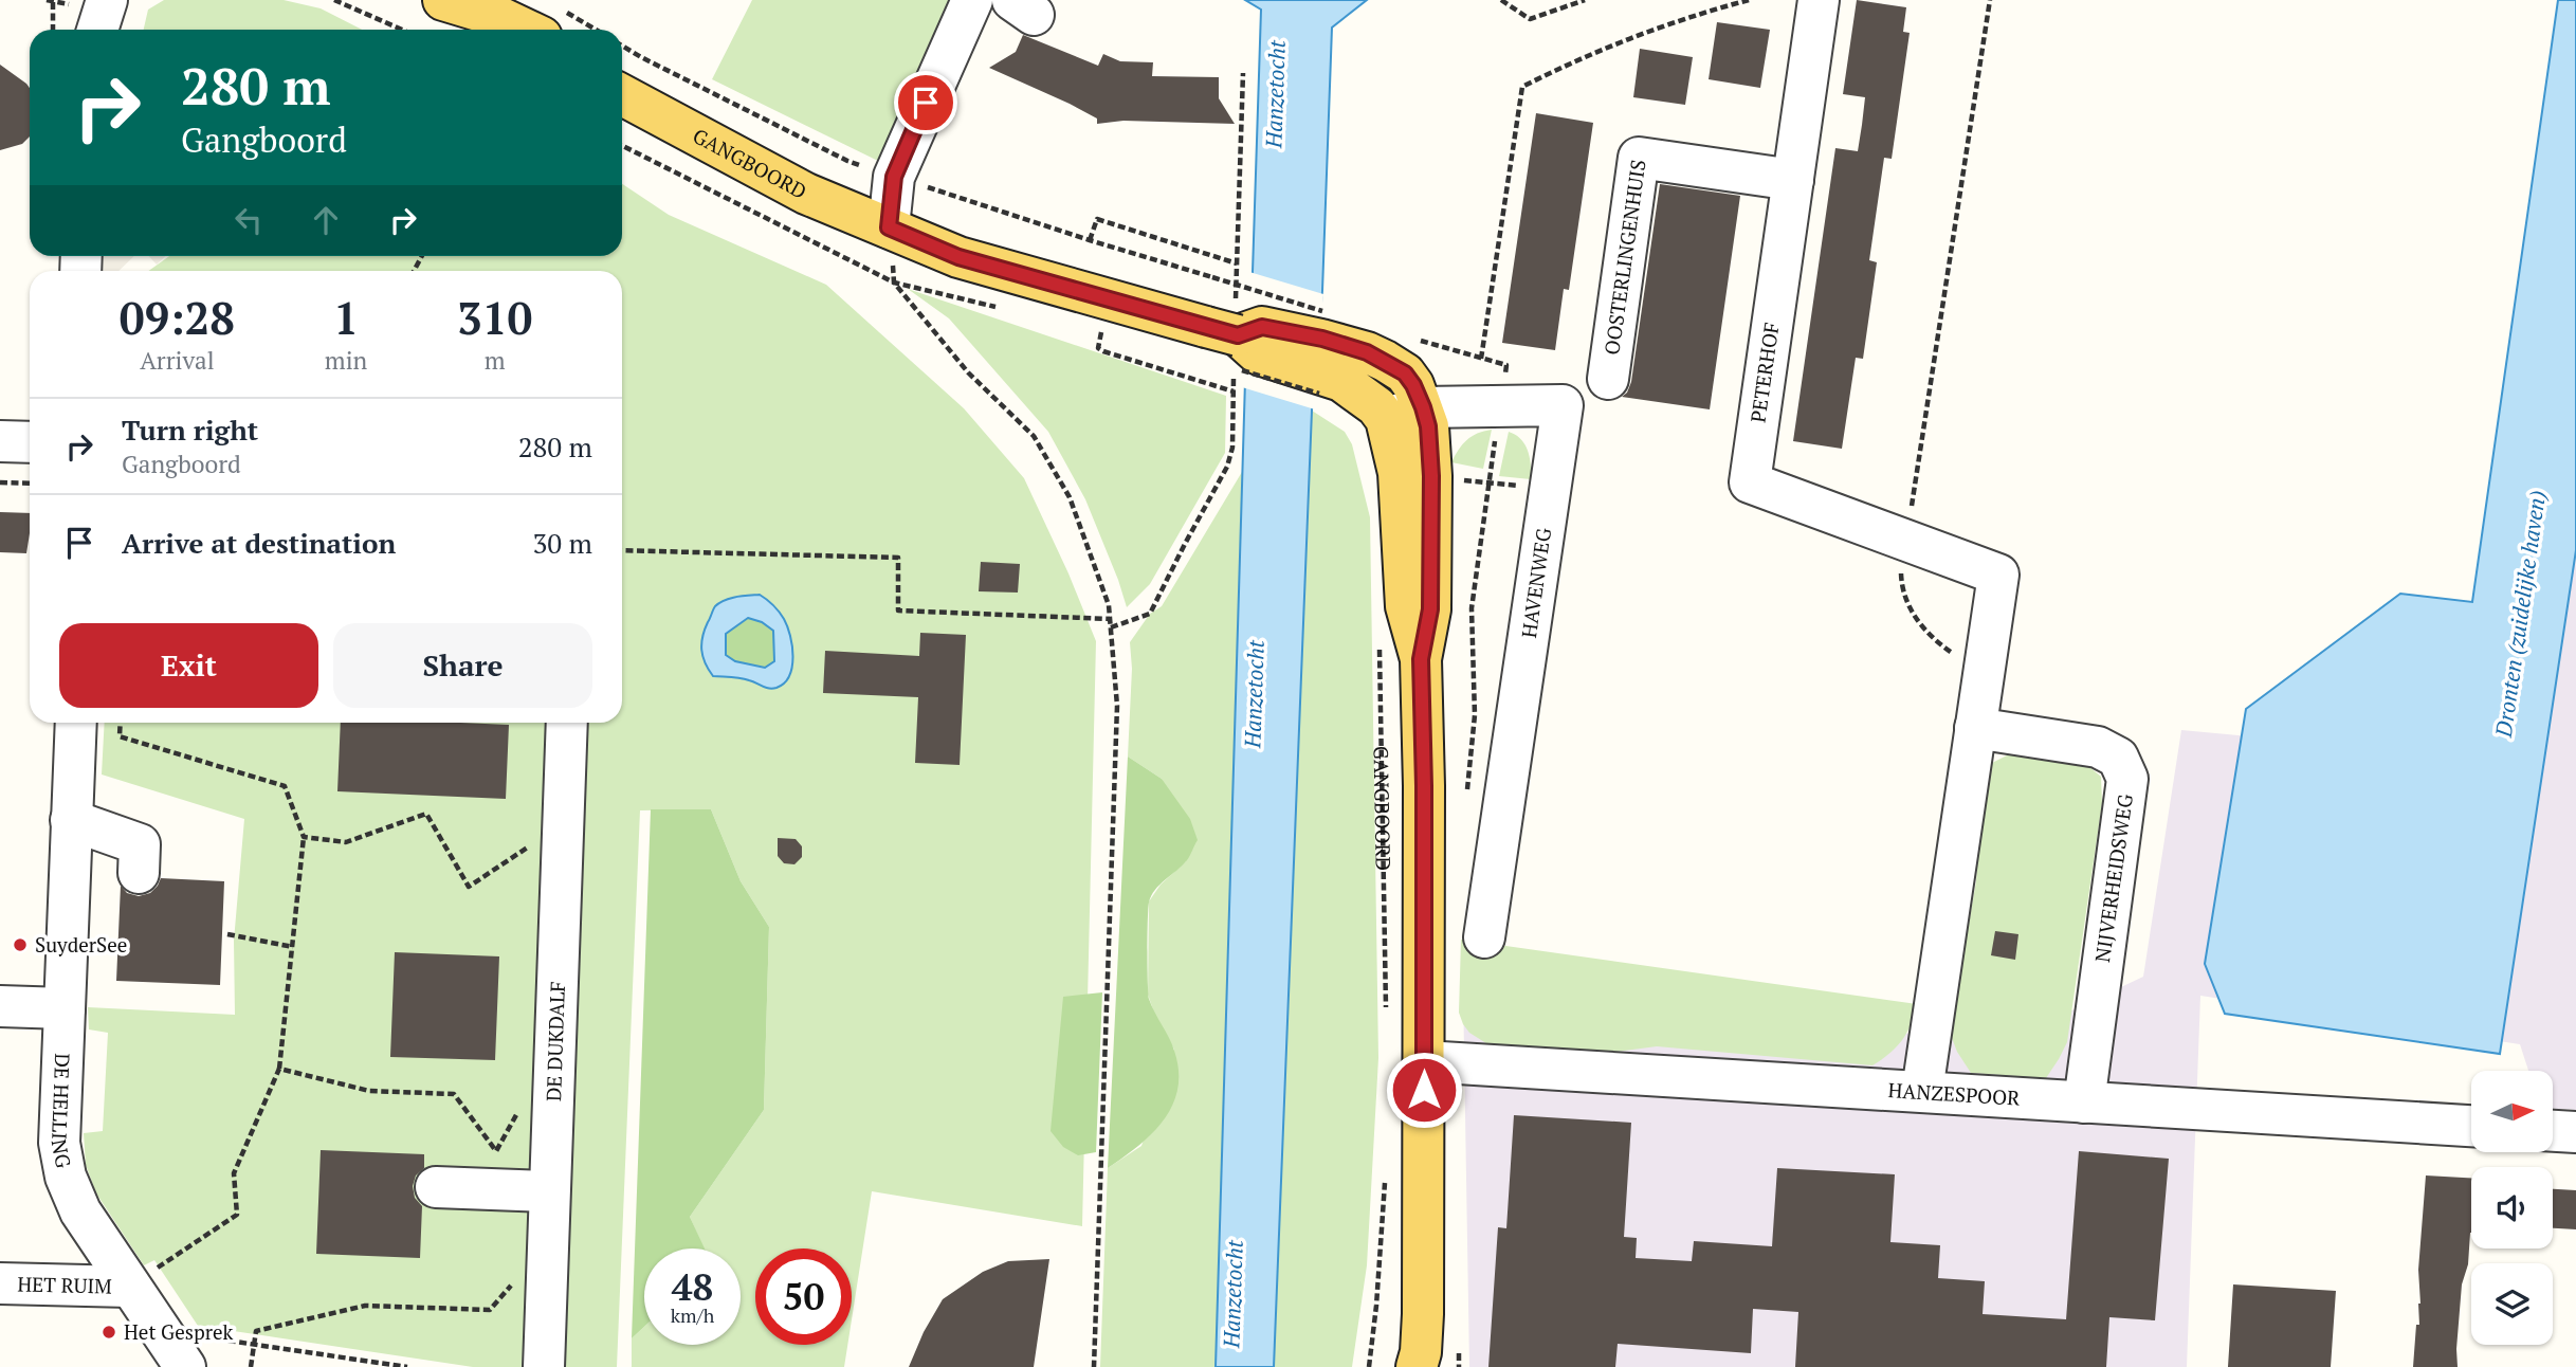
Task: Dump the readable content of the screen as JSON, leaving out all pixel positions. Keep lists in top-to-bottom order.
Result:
{
  "streets": {
    "main road": ["GANGBOORD"],
    "street": [
      "OOSTERLINGENHUIS",
      "PETERHOF",
      "HAVENWEG",
      "NIJVERHEIDSWEG",
      "DE DUKDALF",
      "HANZESPOOR",
      "DE HELLING",
      "HET RUIM"
    ]
  },
  "crossings": [
    ["GANGBOORD", "HAVENWEG"],
    ["GANGBOORD", "HANZESPOOR"],
    ["OOSTERLINGENHUIS", "PETERHOF"],
    ["NIJVERHEIDSWEG", "HANZESPOOR"],
    ["DE HELLING", "HET RUIM"]
  ],
  "water": ["Hanzetocht", "Dronten (zuidelijke haven)"],
  "places": ["SuyderSee", "Het Gesprek"],
  "north": "right",
  "page": {
    "turn": ["280 m", "Gangboord"],
    "eta": [
      "09:28",
      "Arrival",
      "1",
      "min",
      "310",
      "m"
    ],
    "list": [
      {
        "name": "Turn right",
        "note": "Gangboord",
        "value": "280 m"
      },
      {
        "name": "Arrive at destination",
        "value": "30 m"
      }
    ],
    "buttons": ["Exit", "Share"],
    "speed": "48 km/h",
    "limit": "50"
  }
}
